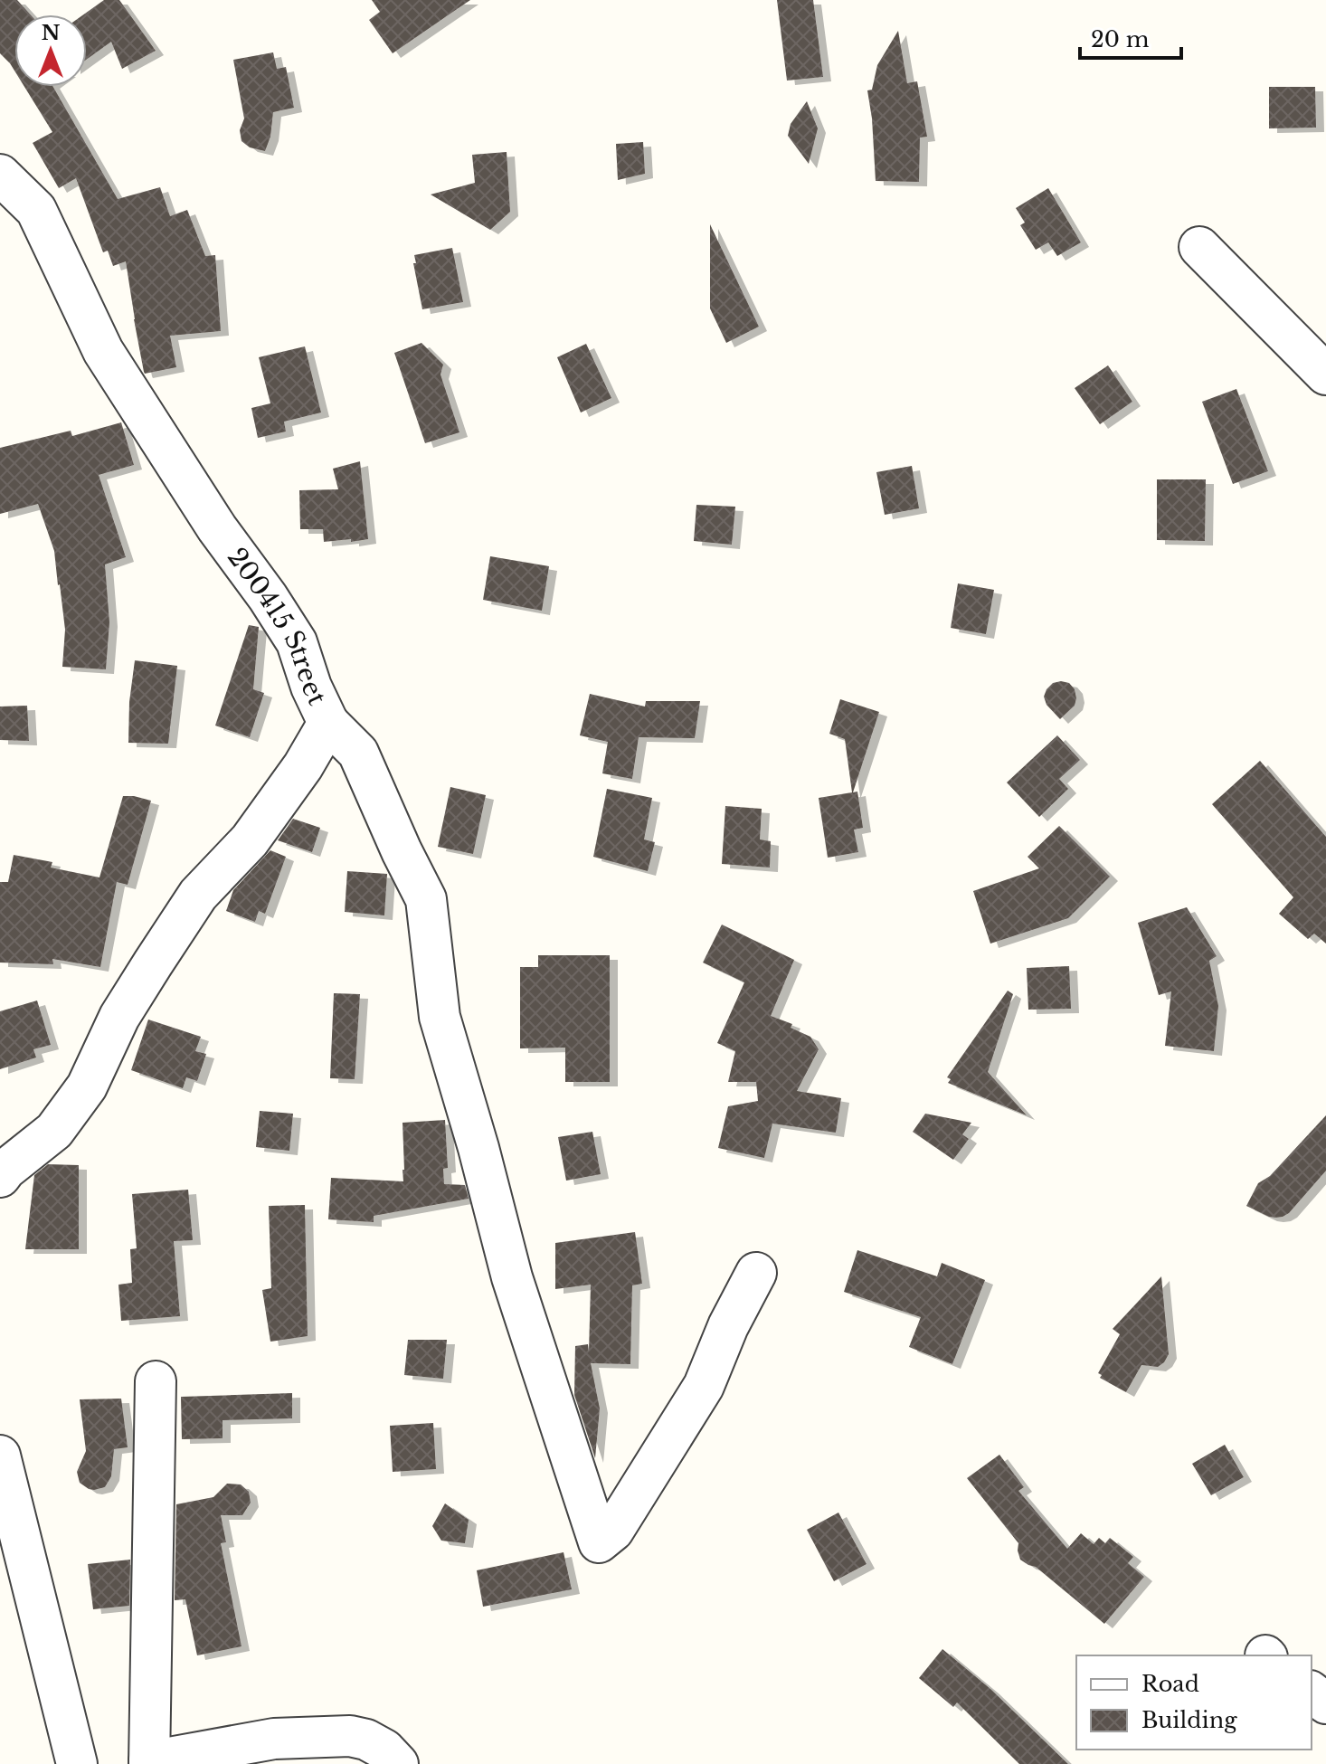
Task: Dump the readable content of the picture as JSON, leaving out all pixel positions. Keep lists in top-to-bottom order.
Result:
{
  "streets": {
    "street": ["200415 Street"]
  },
  "legend": ["Road", "Building"],
  "scale_bar": "20 m",
  "north": "top"
}
